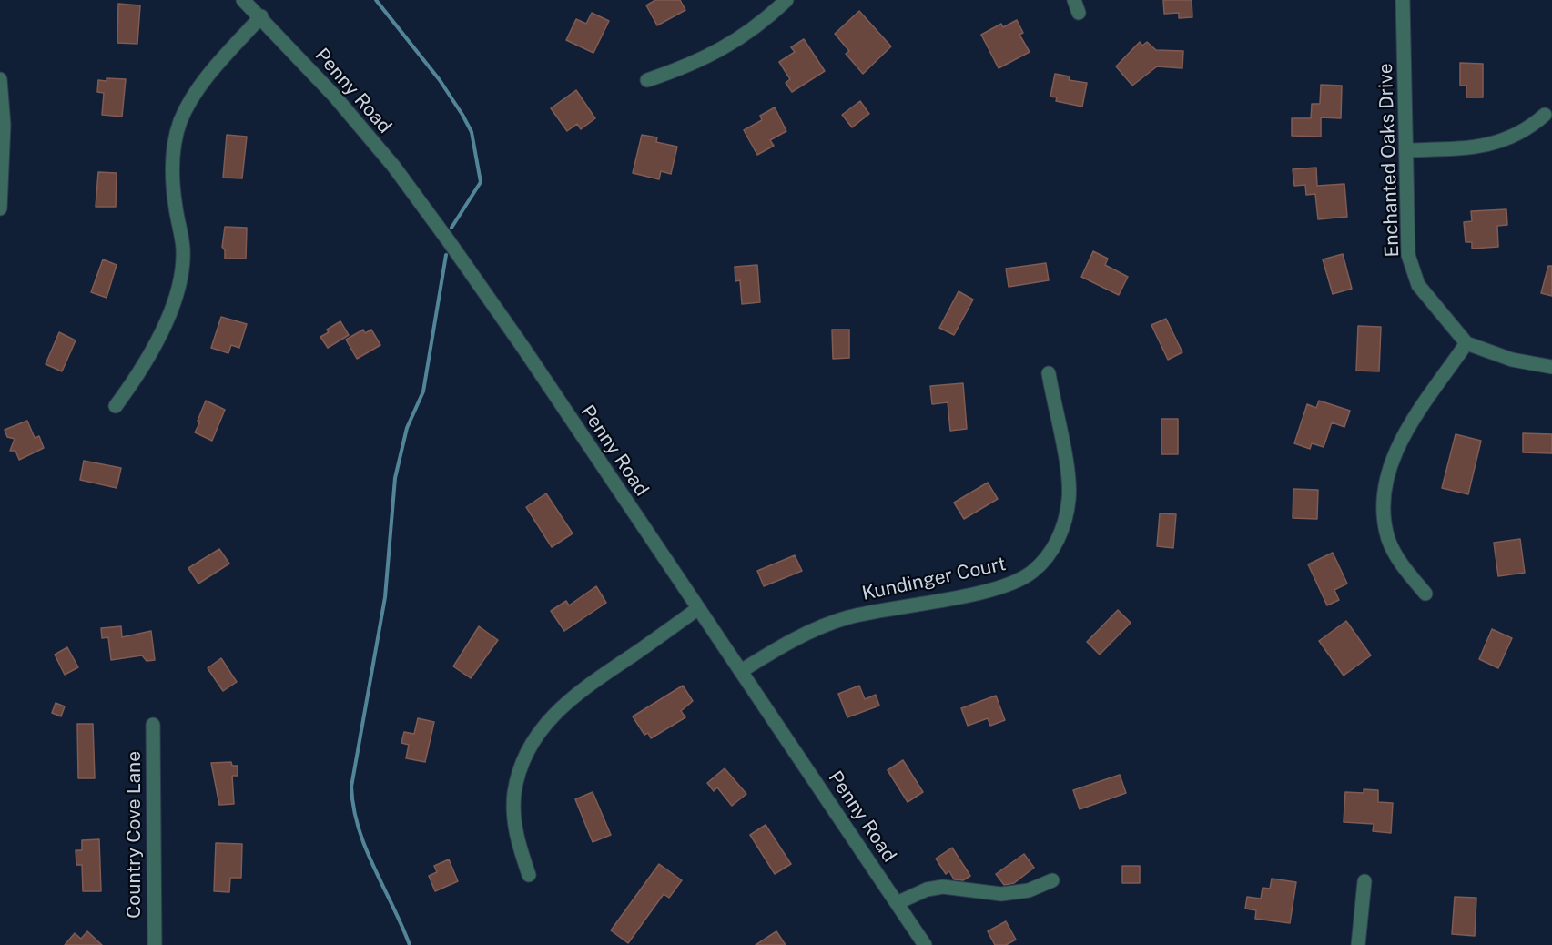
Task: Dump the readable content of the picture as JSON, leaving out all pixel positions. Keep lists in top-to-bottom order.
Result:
{
  "streets": {
    "street": [
      "Penny Road",
      "Enchanted Oaks Drive",
      "Kundinger Court",
      "Country Cove Lane"
    ]
  },
  "crossings": [
    ["Penny Road", "Kundinger Court"]
  ]
}
